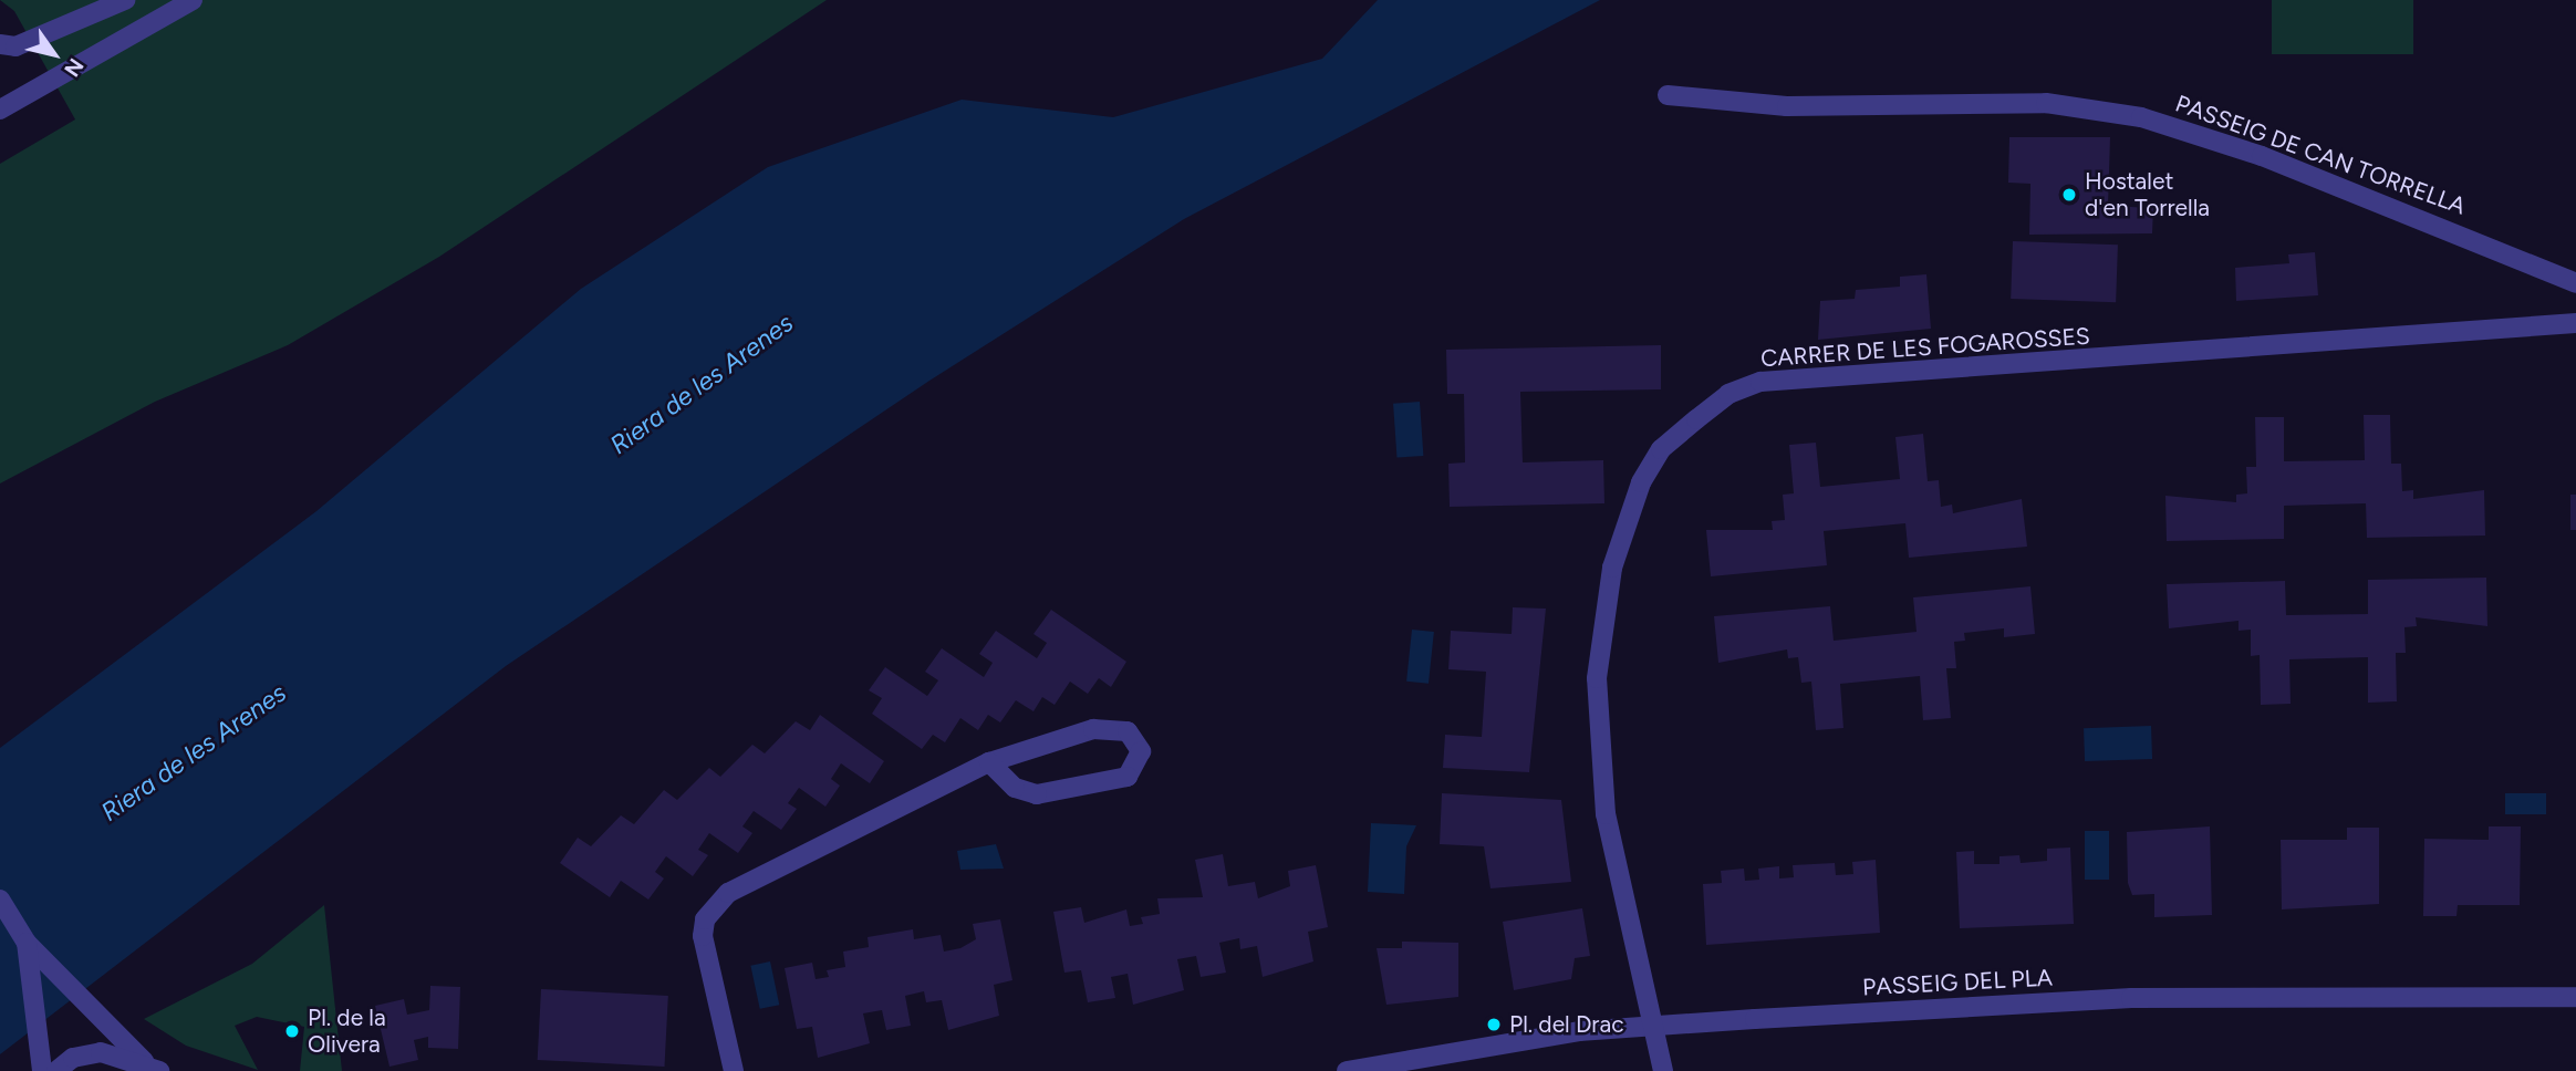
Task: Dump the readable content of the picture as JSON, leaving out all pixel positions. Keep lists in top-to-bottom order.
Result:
{
  "streets": {
    "street": ["PASSEIG DE CAN TORRELLA", "CARRER DE LES FOGAROSSES", "PASSEIG DEL PLA"]
  },
  "crossings": [
    ["CARRER DE LES FOGAROSSES", "PASSEIG DEL PLA"]
  ],
  "water": ["Riera de les Arenes"],
  "places": ["Hostalet d'en Torrella", "Pl. del Drac", "Pl. de la Olivera"],
  "north": "bottom right"
}
